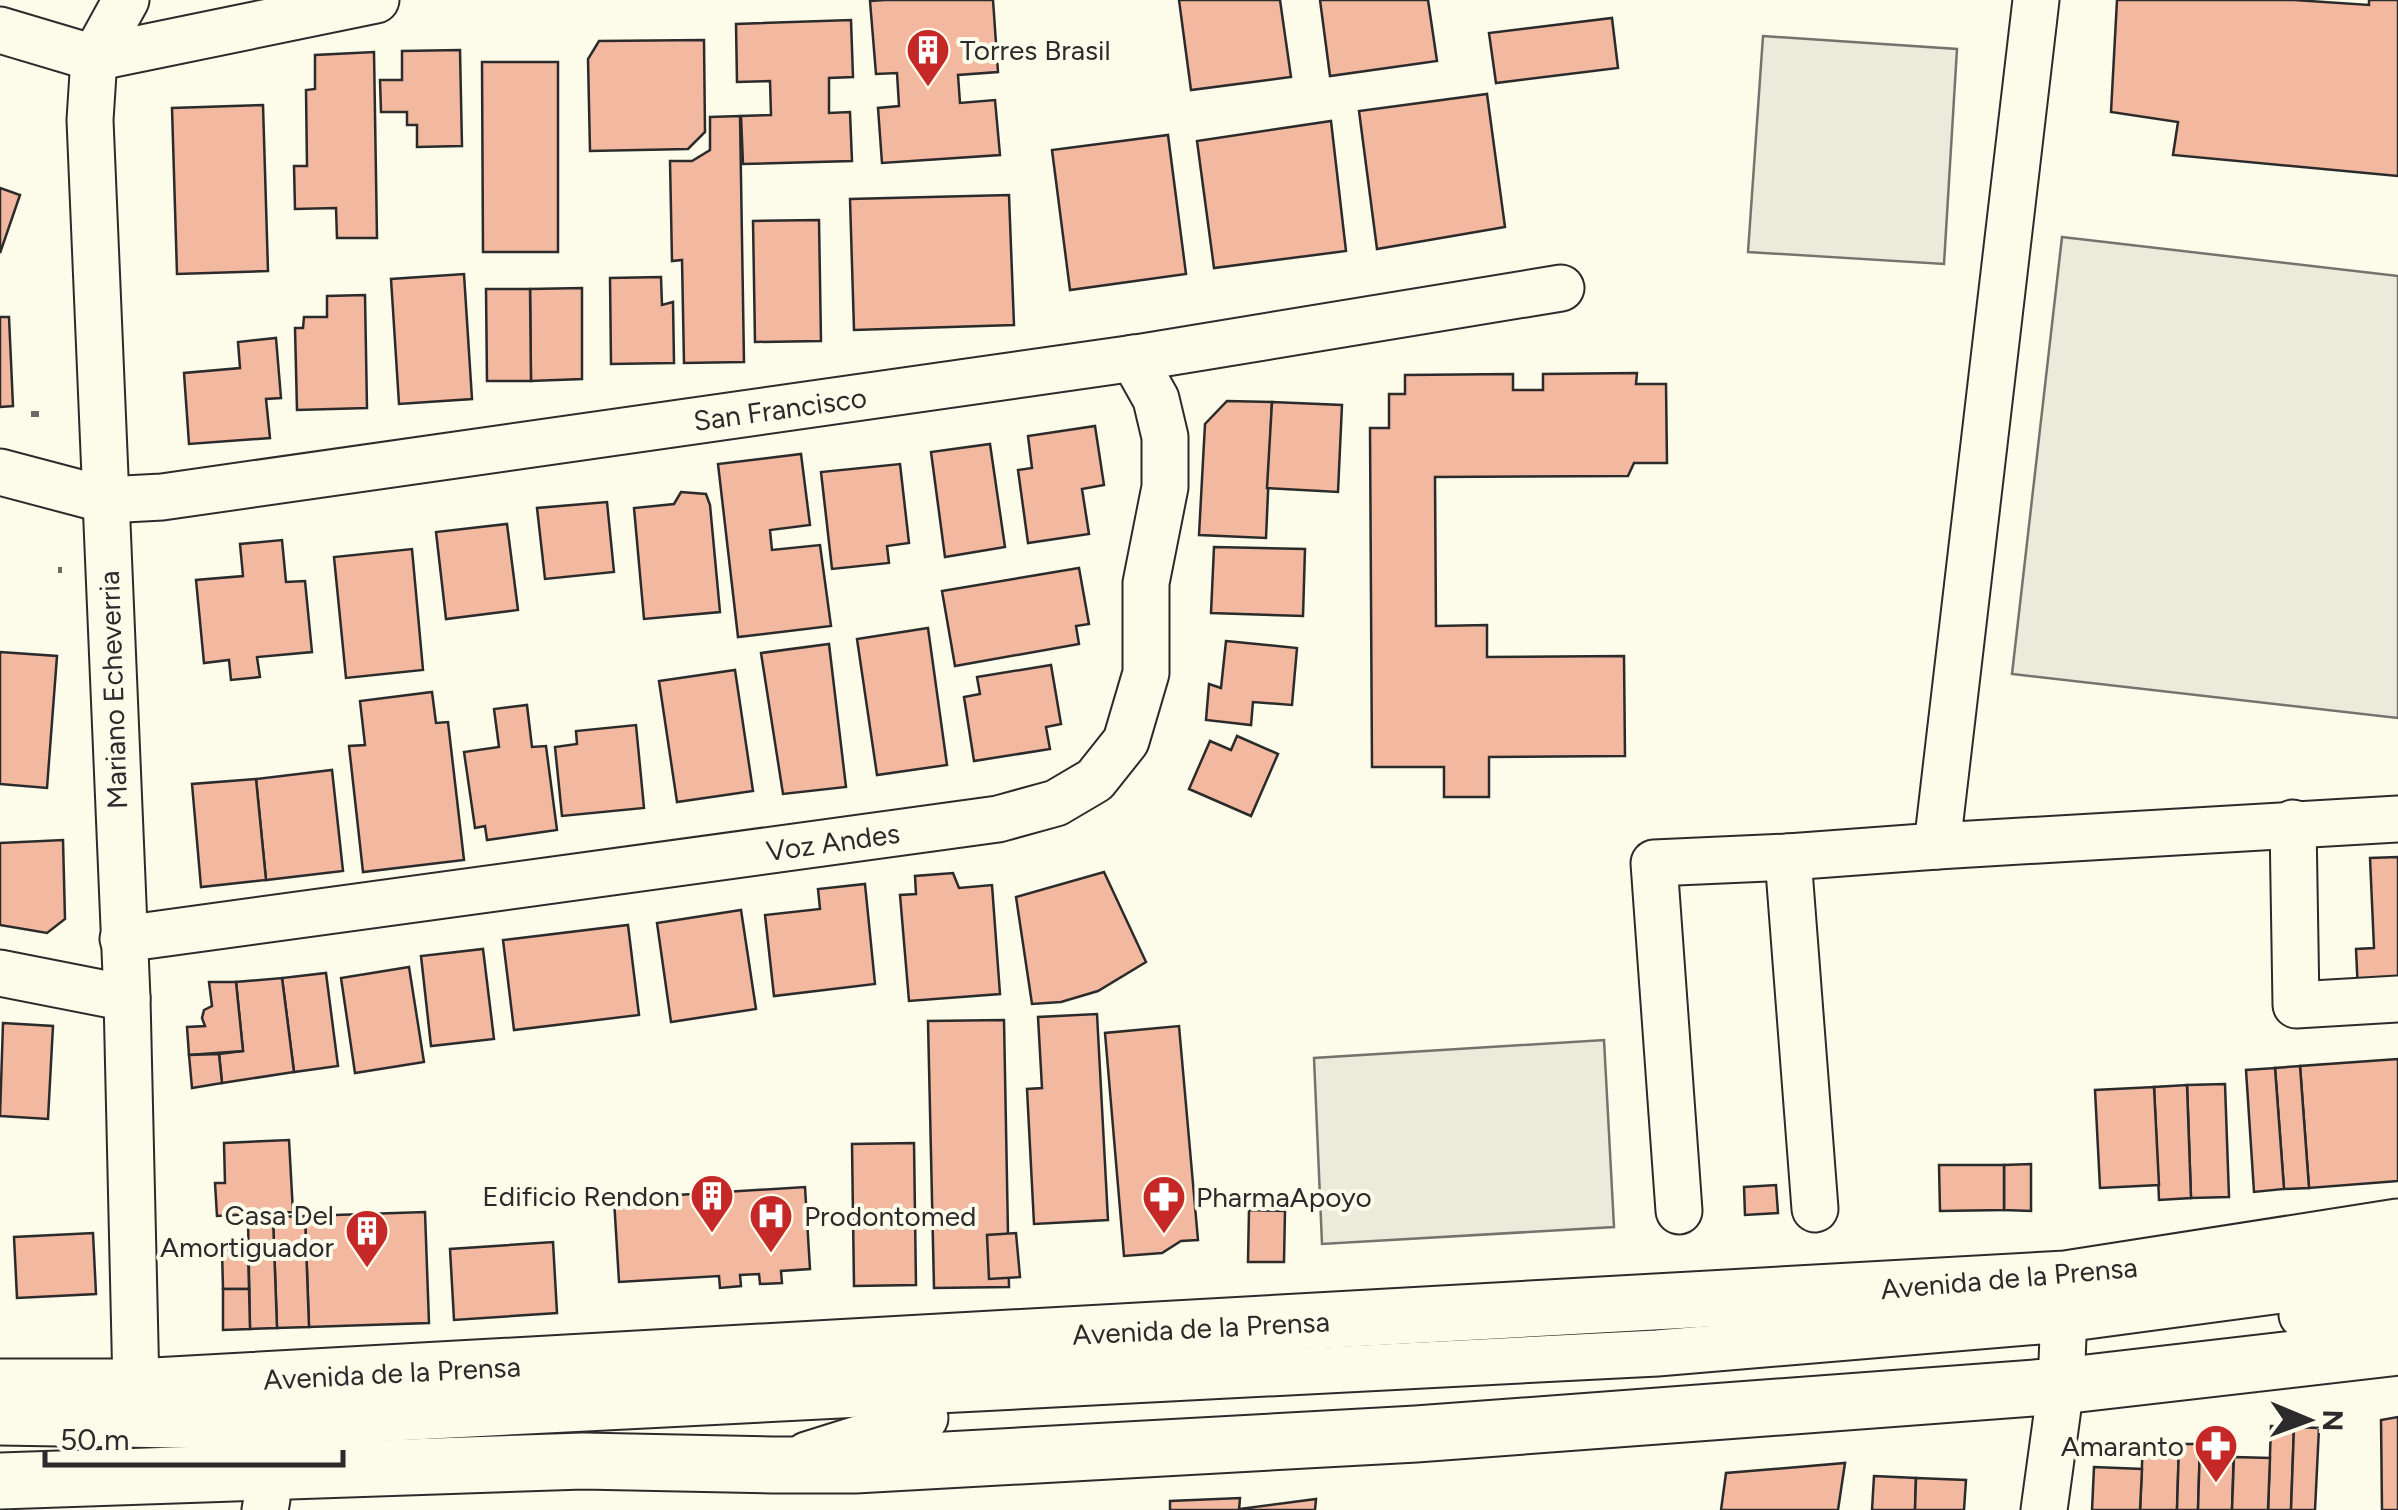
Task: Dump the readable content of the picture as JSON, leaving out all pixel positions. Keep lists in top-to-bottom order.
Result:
{
  "streets": {
    "main road": ["Avenida de la Prensa"],
    "street": ["San Francisco", "Mariano Echeverria", "Voz Andes"]
  },
  "crossings": [
    ["San Francisco", "Mariano Echeverria"],
    ["San Francisco", "Voz Andes"],
    ["Mariano Echeverria", "Voz Andes"],
    ["Mariano Echeverria", "Avenida de la Prensa"]
  ],
  "places": {
    "building": ["Torres Brasil", "Edificio Rendon", "Casa Del Amortiguador"],
    "pharmacy": ["PharmaApoyo", "Amaranto"],
    "hospital": ["Prodontomed"]
  },
  "scale_bar": "50 m",
  "north": "right"
}
